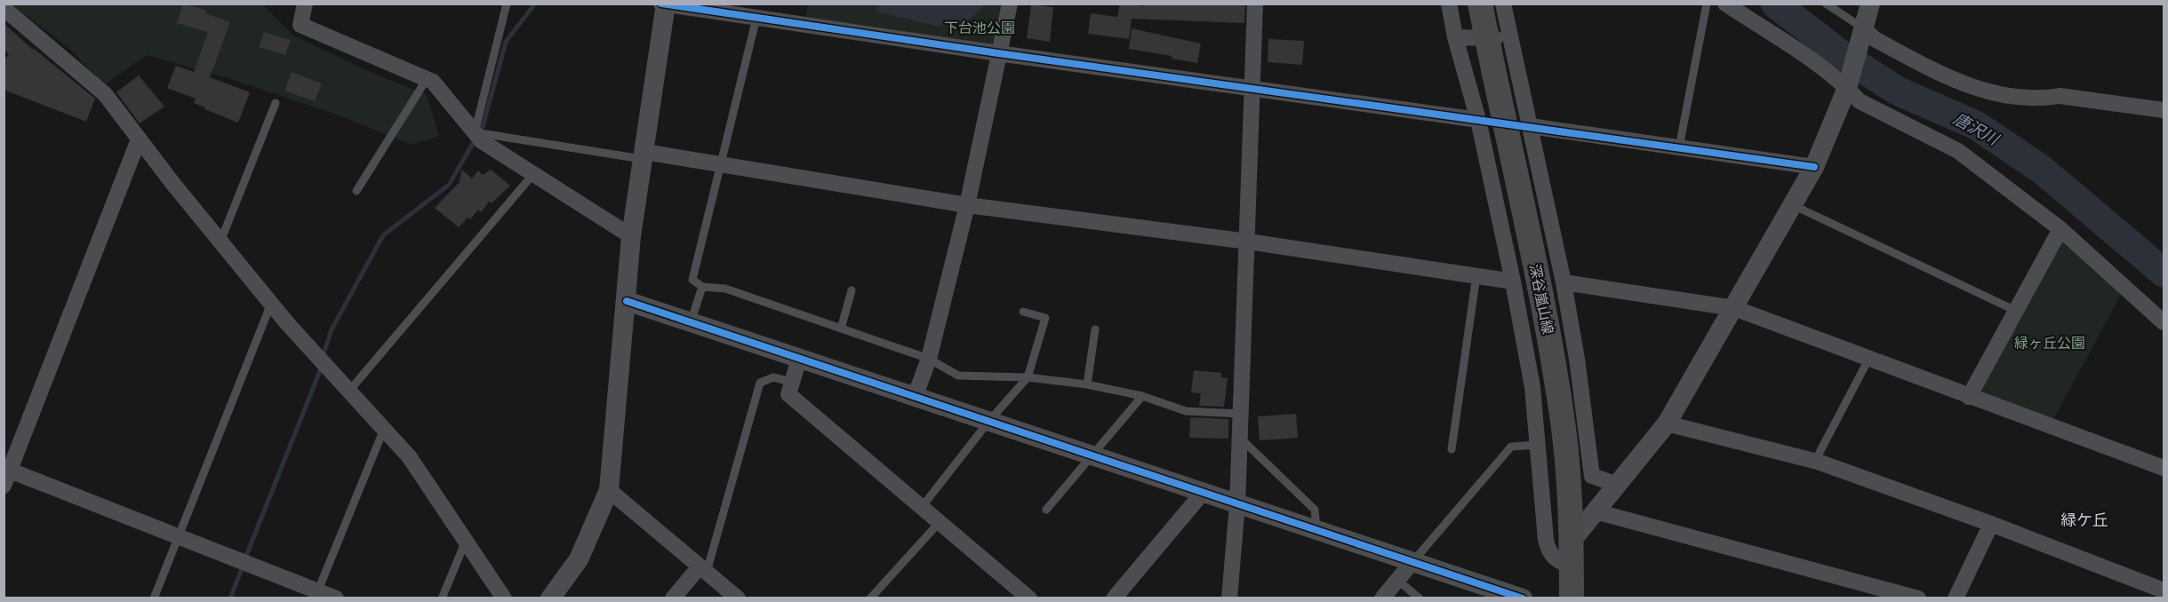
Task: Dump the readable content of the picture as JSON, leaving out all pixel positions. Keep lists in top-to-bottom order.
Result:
{
  "streets": {
    "main road": ["深谷嵐山線"]
  },
  "districts": ["緑ケ丘"],
  "water": ["唐沢川"],
  "parks": ["下台池公園", "緑ヶ丘公園"]
}
